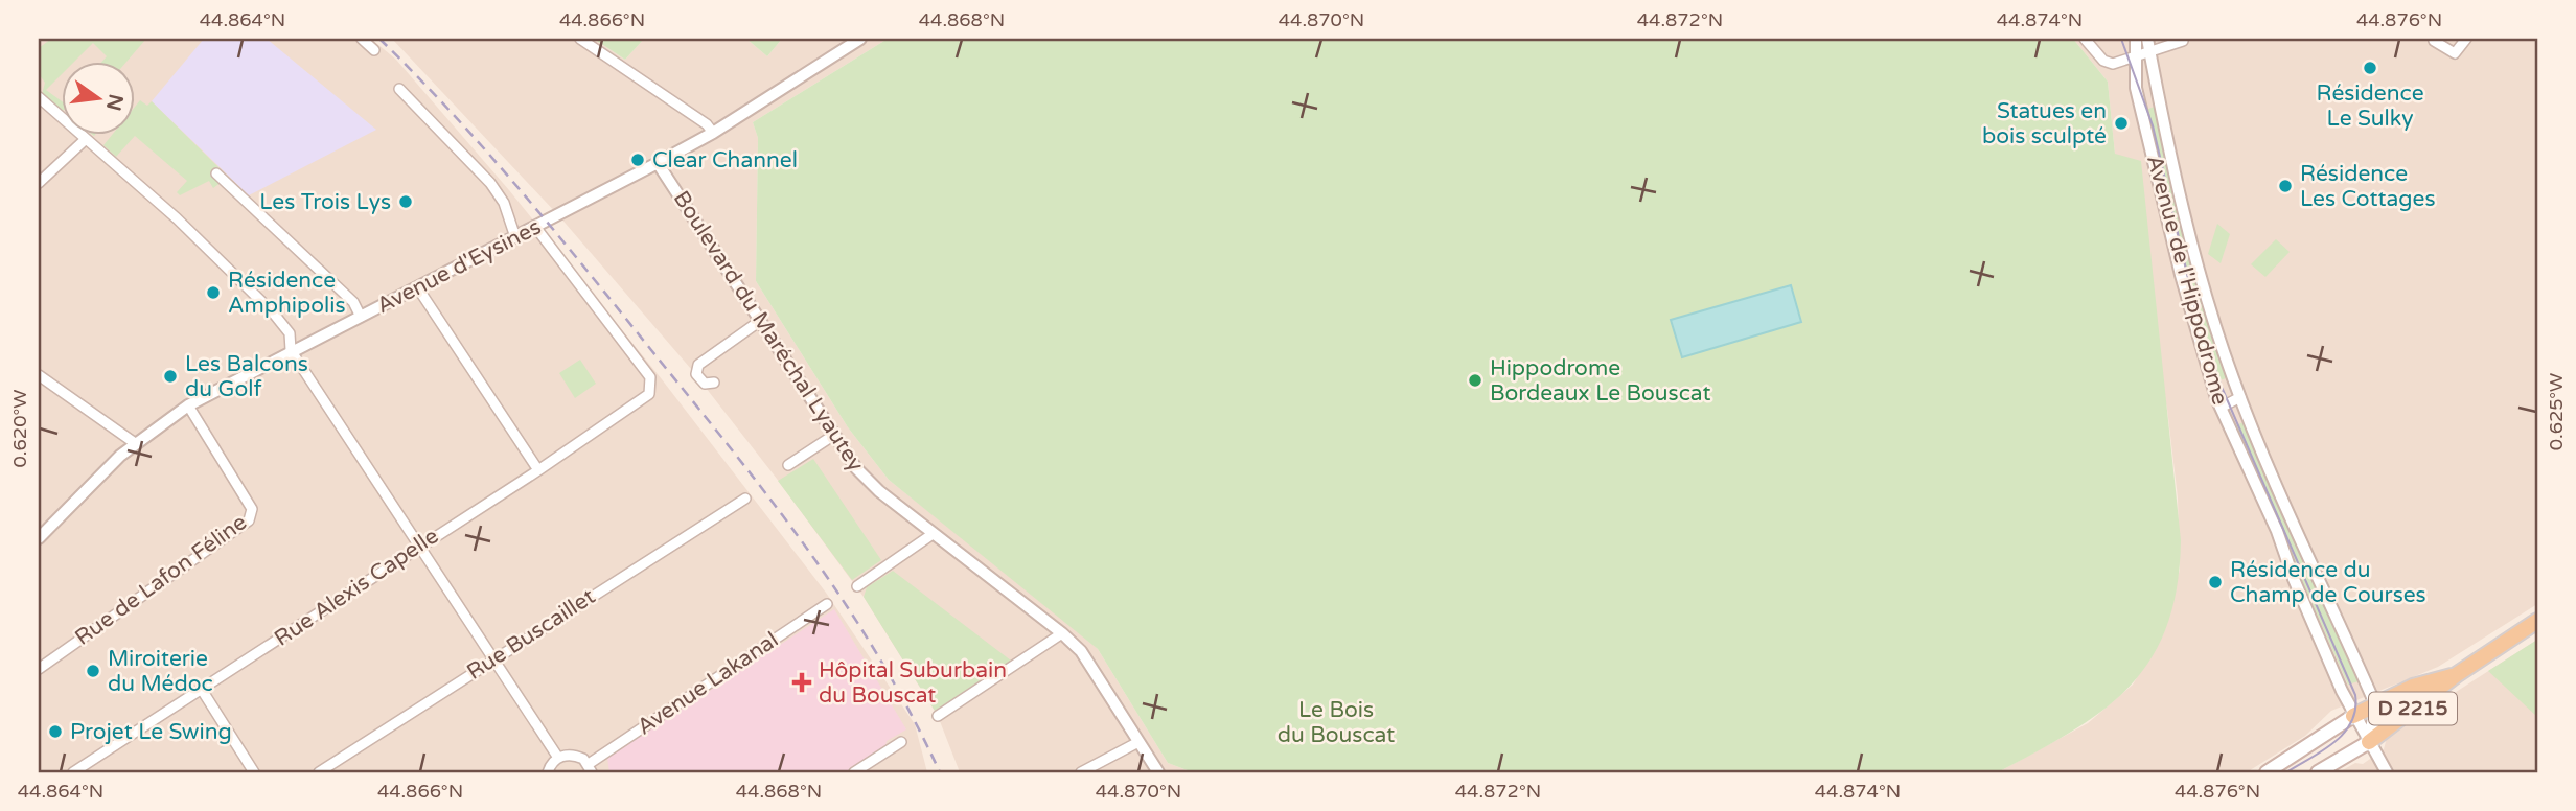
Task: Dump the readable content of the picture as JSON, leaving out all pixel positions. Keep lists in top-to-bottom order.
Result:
{
  "streets": {
    "main road": ["D 2215"],
    "street": [
      "Avenue d'Eysines",
      "Avenue de l'Hippodrome",
      "Boulevard du Maréchal Lyautey",
      "Rue de Lafon Féline",
      "Rue Alexis Capelle",
      "Rue Buscaillet",
      "Avenue Lakanal"
    ]
  },
  "crossings": [
    ["Avenue d'Eysines", "Boulevard du Maréchal Lyautey"],
    ["Avenue d'Eysines", "Rue de Lafon Féline"],
    ["Avenue d'Eysines", "Rue Alexis Capelle"],
    ["Avenue de l'Hippodrome", "D 2215"]
  ],
  "parks": ["Le Bois du Bouscat"],
  "places": {
    "other": [
      "Résidence Le Sulky",
      "Statues en bois sculpté",
      "Clear Channel",
      "Résidence Les Cottages",
      "Les Trois Lys",
      "Résidence Amphipolis",
      "Les Balcons du Golf",
      "Hippodrome Bordeaux Le Bouscat",
      "Résidence du Champ de Courses",
      "Miroiterie du Médoc",
      "Projet Le Swing"
    ],
    "health": ["Hôpital Suburbain du Bouscat"]
  },
  "north": "right",
  "coordinates": [
    "44.864°N",
    "44.866°N",
    "44.868°N",
    "44.870°N",
    "44.872°N",
    "44.874°N",
    "44.876°N",
    "0.625°W",
    "0.620°W"
  ]
}
